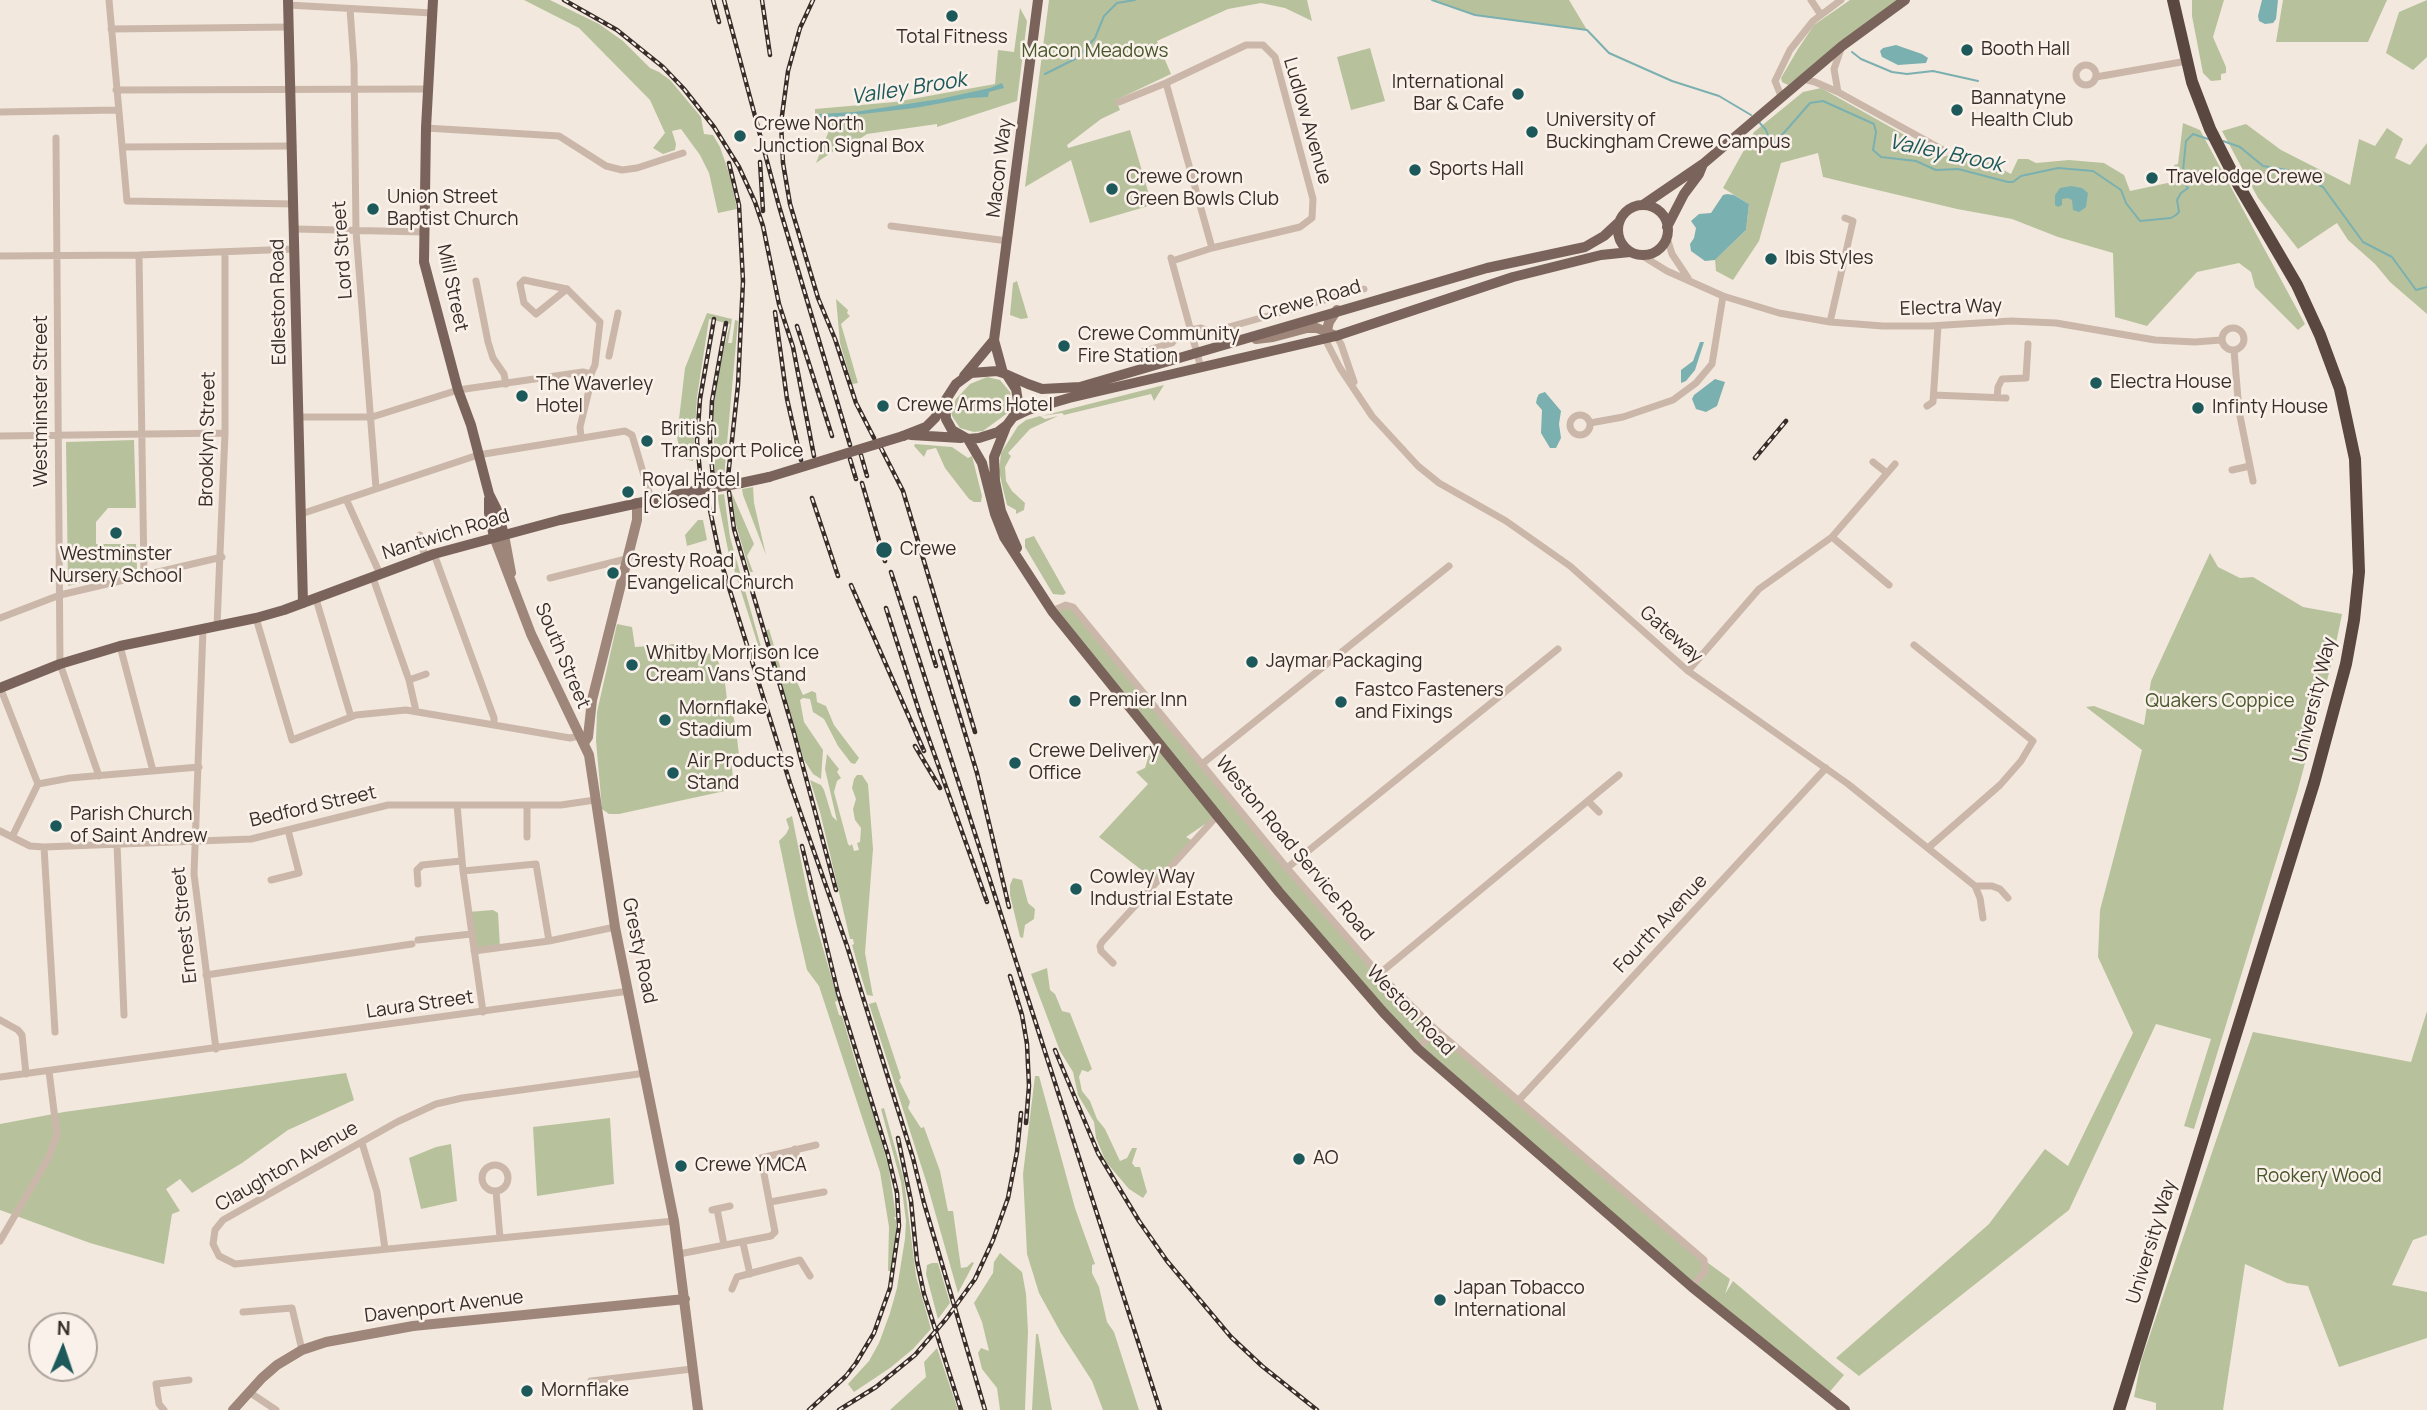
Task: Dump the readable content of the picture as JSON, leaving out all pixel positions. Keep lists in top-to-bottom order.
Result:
{
  "streets": {
    "highway": ["University Way"],
    "main road": [
      "Macon Way",
      "Mill Street",
      "Crewe Road",
      "Edleston Road",
      "Nantwich Road",
      "South Street",
      "Gresty Road",
      "Weston Road",
      "Davenport Avenue"
    ],
    "street": [
      "Ludlow Avenue",
      "Lord Street",
      "Electra Way",
      "Westminster Street",
      "Brooklyn Street",
      "Gateway",
      "Bedford Street",
      "Weston Road Service Road",
      "Fourth Avenue",
      "Ernest Street",
      "Laura Street",
      "Claughton Avenue"
    ]
  },
  "crossings": [
    ["Ludlow Avenue", "Crewe Road"],
    ["Macon Way", "Crewe Road"],
    ["Macon Way", "Nantwich Road"],
    ["Macon Way", "Weston Road"],
    ["Mill Street", "Nantwich Road"],
    ["Mill Street", "South Street"],
    ["Crewe Road", "Electra Way"],
    ["Crewe Road", "Nantwich Road"],
    ["Crewe Road", "Gateway"],
    ["Crewe Road", "Weston Road"],
    ["Edleston Road", "Nantwich Road"],
    ["Westminster Street", "Nantwich Road"],
    ["Brooklyn Street", "Nantwich Road"],
    ["Nantwich Road", "South Street"],
    ["Nantwich Road", "Ernest Street"],
    ["Nantwich Road", "Gresty Road"],
    ["Nantwich Road", "Weston Road"],
    ["Gateway", "Fourth Avenue"],
    ["South Street", "Gresty Road"],
    ["Bedford Street", "Ernest Street"],
    ["Bedford Street", "Gresty Road"],
    ["Weston Road Service Road", "Fourth Avenue"],
    ["Weston Road Service Road", "Weston Road"],
    ["Ernest Street", "Laura Street"],
    ["Gresty Road", "Laura Street"],
    ["Gresty Road", "Claughton Avenue"],
    ["Gresty Road", "Davenport Avenue"]
  ],
  "water": ["Valley Brook"],
  "parks": ["Macon Meadows", "Quakers Coppice", "Rookery Wood"],
  "places": [
    "Total Fitness",
    "Booth Hall",
    "International Bar & Cafe",
    "Bannatyne Health Club",
    "University of Buckingham Crewe Campus",
    "Crewe North Junction Signal Box",
    "Sports Hall",
    "Travelodge Crewe",
    "Crewe Crown Green Bowls Club",
    "Union Street Baptist Church",
    "Ibis Styles",
    "Crewe Community Fire Station",
    "Electra House",
    "The Waverley Hotel",
    "Crewe Arms Hotel",
    "Infinty House",
    "British Transport Police",
    "Royal Hotel [Closed]",
    "Westminster Nursery School",
    "Crewe",
    "Gresty Road Evangelical Church",
    "Jaymar Packaging",
    "Whitby Morrison Ice Cream Vans Stand",
    "Premier Inn",
    "Fastco Fasteners and Fixings",
    "Mornflake Stadium",
    "Crewe Delivery Office",
    "Air Products Stand",
    "Parish Church of Saint Andrew",
    "Cowley Way Industrial Estate",
    "AO",
    "Crewe YMCA",
    "Japan Tobacco International",
    "Mornflake"
  ],
  "north": "top"
}
